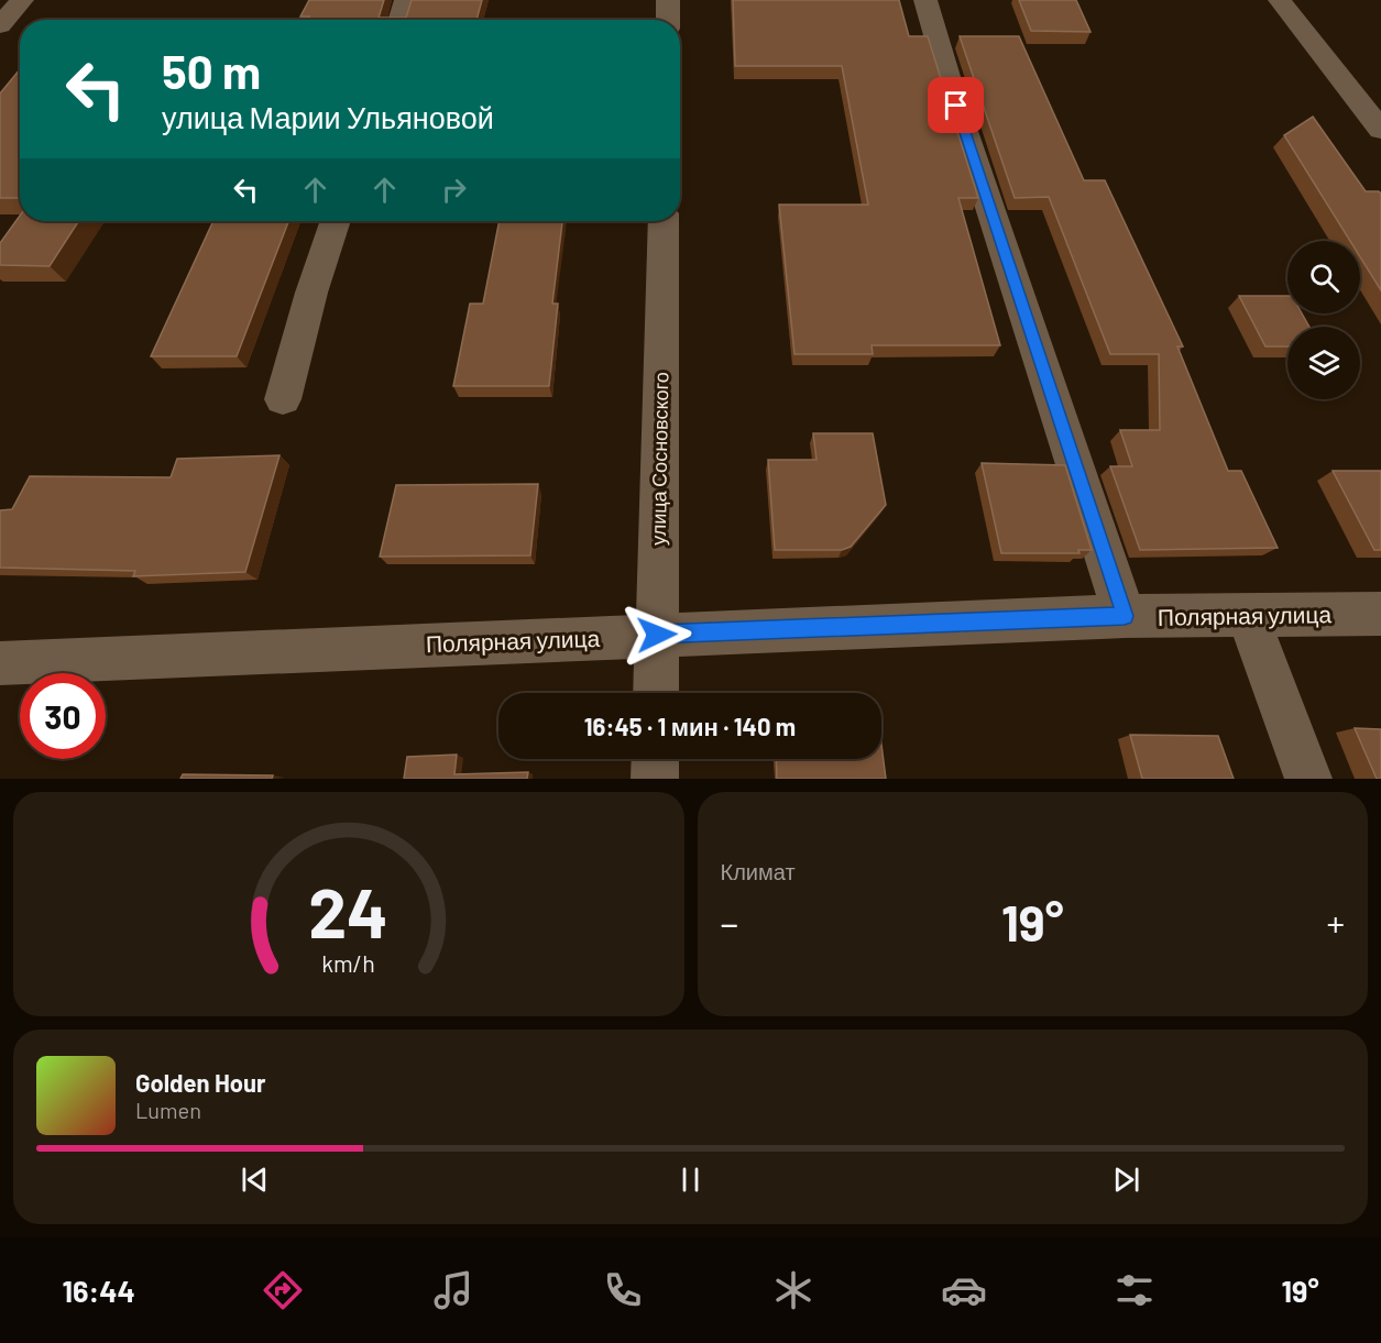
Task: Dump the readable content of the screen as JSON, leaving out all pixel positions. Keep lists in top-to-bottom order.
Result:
{
  "streets": {
    "street": ["улица Сосновского", "Полярная улица"]
  },
  "crossings": [
    ["улица Сосновского", "Полярная улица"]
  ],
  "page": {
    "turn": ["50 m", "улица Марии Ульяновой"],
    "limit": "30",
    "trip": "16:45 · 1 мин · 140 m",
    "tile": "Климат",
    "heat": ["−", "19°", "+"],
    "song": ["Golden Hour", "Lumen"],
    "tabs": ["16:44", "19°"],
    "gauge": ["24", "km/h"]
  }
}
